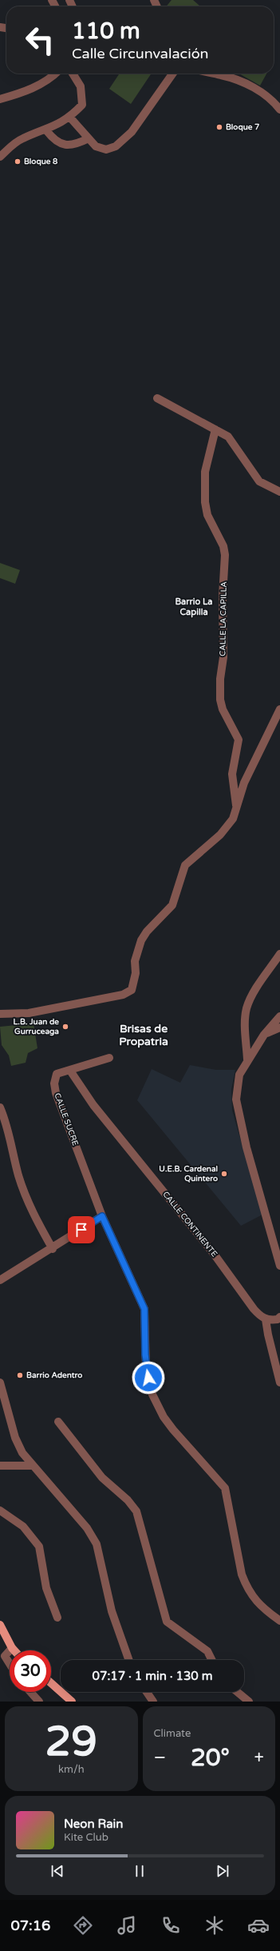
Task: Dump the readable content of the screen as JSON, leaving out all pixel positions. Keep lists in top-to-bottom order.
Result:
{
  "streets": {
    "street": ["CALLE LA CAPILLA", "CALLE SUCRE", "CALLE CONTINENTE"]
  },
  "crossings": [
    ["CALLE SUCRE", "CALLE CONTINENTE"]
  ],
  "districts": ["Barrio La Capilla", "Brisas de Propatria"],
  "places": [
    "Bloque 7",
    "Bloque 8",
    "L.B. Juan de Gurruceaga",
    "U.E.B. Cardenal Quintero",
    "Barrio Adentro"
  ],
  "page": {
    "turn": ["110 m", "Calle Circunvalación"],
    "limit": "30",
    "trip": "07:17 · 1 min · 130 m",
    "tile": [
      ["29", "km/h"],
      "Climate"
    ],
    "heat": ["−", "20°", "+"],
    "song": ["Neon Rain", "Kite Club"],
    "tabs": "07:16"
  }
}
